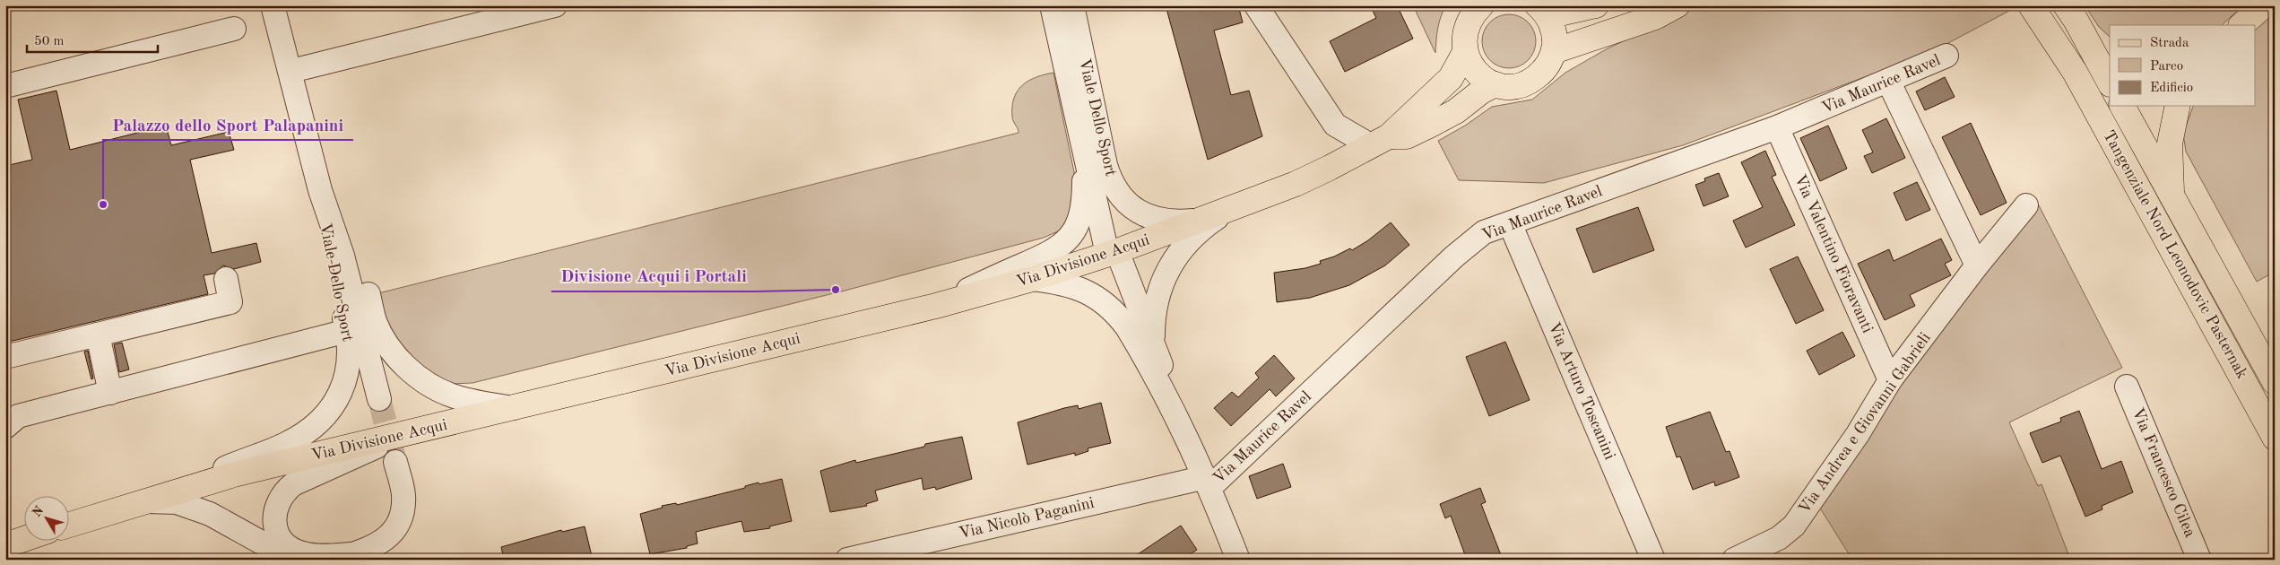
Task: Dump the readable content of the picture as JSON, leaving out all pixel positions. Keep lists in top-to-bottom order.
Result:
{
  "streets": {
    "main road": ["Tangenziale Nord Leonodovic Pasternak", "Via Divisione Acqui"],
    "street": [
      "Via Maurice Ravel",
      "Viale Dello Sport",
      "Via Valentino Fioravanti",
      "Via Arturo Toscanini",
      "Via Andrea e Giovanni Gabrieli",
      "Via Francesco Cilea",
      "Via Nicolò Paganini"
    ]
  },
  "crossings": [
    ["Via Maurice Ravel", "Via Valentino Fioravanti"],
    ["Via Maurice Ravel", "Via Arturo Toscanini"],
    ["Via Maurice Ravel", "Via Nicolò Paganini"],
    ["Viale Dello Sport", "Via Divisione Acqui"],
    ["Via Valentino Fioravanti", "Via Andrea e Giovanni Gabrieli"]
  ],
  "places": ["Palazzo dello Sport Palapanini", "Divisione Acqui i Portali"],
  "legend": ["Strada", "Parco", "Edificio"],
  "scale_bar": "50 m",
  "north": "top left"
}
